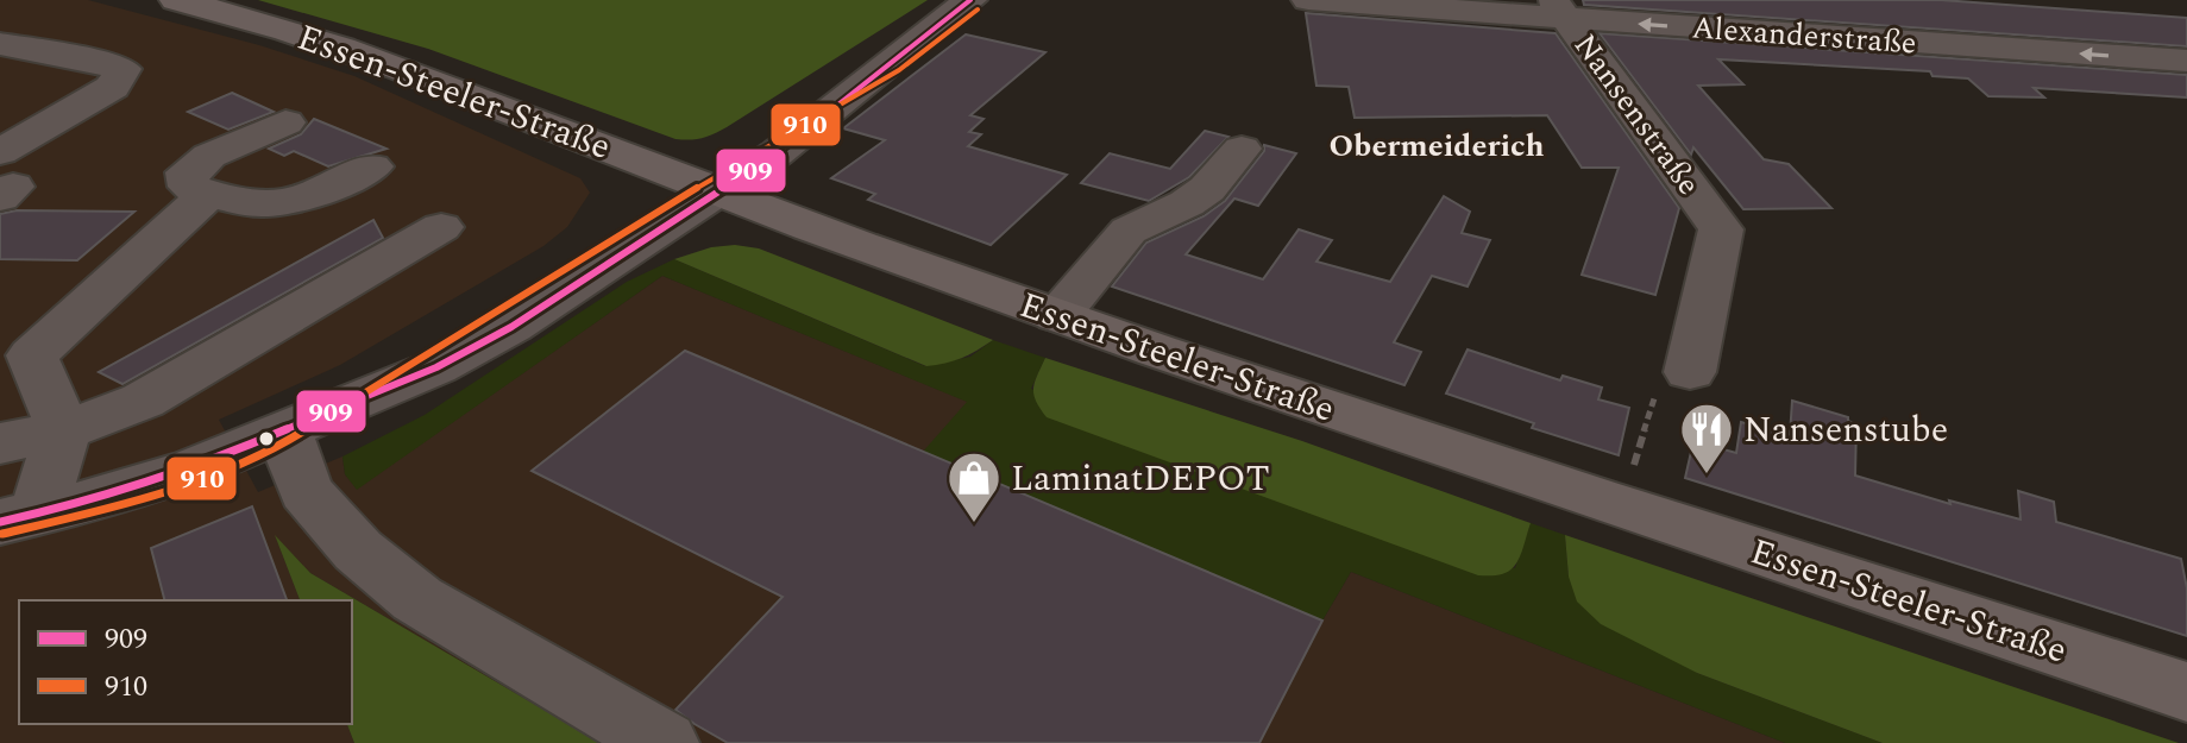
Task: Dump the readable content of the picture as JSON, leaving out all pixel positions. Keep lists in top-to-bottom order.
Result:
{
  "streets": {
    "main road": ["Essen-Steeler-Straße"],
    "street": ["Alexanderstraße", "Nansenstraße"]
  },
  "crossings": [
    ["Alexanderstraße", "Nansenstraße"]
  ],
  "one_way": ["Alexanderstraße"],
  "districts": ["Obermeiderich"],
  "places": {
    "restaurant": ["Nansenstube"],
    "shop": ["LaminatDEPOT"]
  },
  "lines": ["transit line 909", "transit line 910"],
  "legend": ["909", "910"]
}
